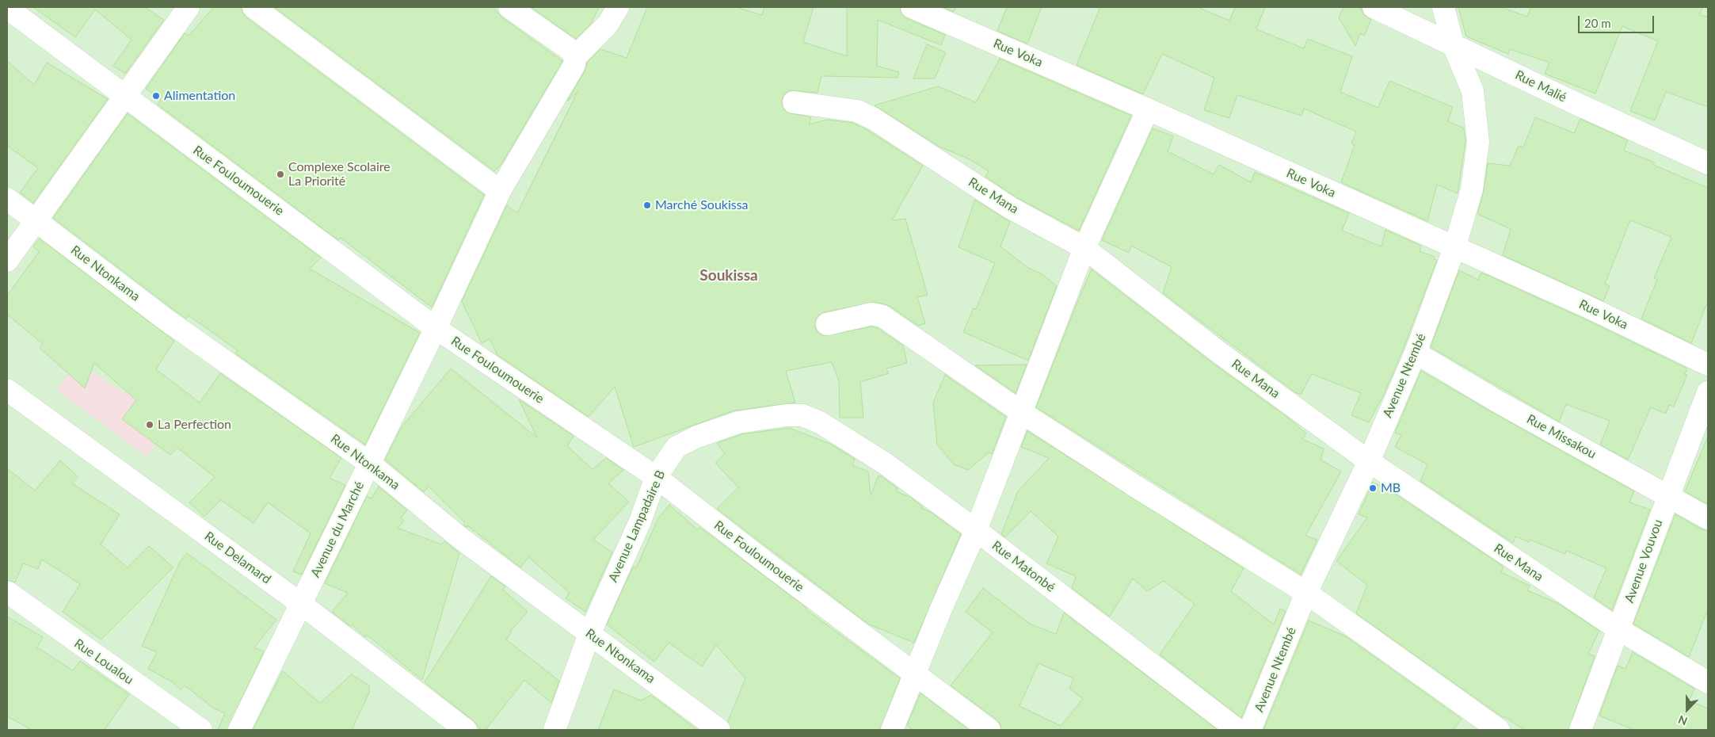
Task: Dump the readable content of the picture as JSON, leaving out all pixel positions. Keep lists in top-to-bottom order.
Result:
{
  "streets": {
    "street": [
      "Rue Voka",
      "Rue Malié",
      "Rue Fouloumouerie",
      "Rue Mana",
      "Rue Ntonkama",
      "Avenue Ntembé",
      "Rue Missakou",
      "Avenue Lampadaire B",
      "Avenue du Marché",
      "Rue Delamard",
      "Avenue Vouvou",
      "Rue Matonbé",
      "Rue Loualou"
    ]
  },
  "crossings": [
    ["Rue Voka", "Avenue Ntembé"],
    ["Rue Malié", "Avenue Ntembé"],
    ["Rue Fouloumouerie", "Avenue Lampadaire B"],
    ["Rue Fouloumouerie", "Avenue du Marché"],
    ["Rue Mana", "Avenue Ntembé"],
    ["Rue Mana", "Avenue Vouvou"],
    ["Rue Ntonkama", "Avenue Lampadaire B"],
    ["Rue Ntonkama", "Avenue du Marché"],
    ["Avenue Ntembé", "Rue Missakou"],
    ["Rue Missakou", "Avenue Vouvou"],
    ["Avenue Lampadaire B", "Rue Matonbé"],
    ["Avenue du Marché", "Rue Delamard"]
  ],
  "districts": ["Soukissa"],
  "places": [
    "Alimentation",
    "Complexe Scolaire La Priorité",
    "Marché Soukissa",
    "La Perfection",
    "MB"
  ],
  "scale_bar": "20 m",
  "north": "bottom"
}
